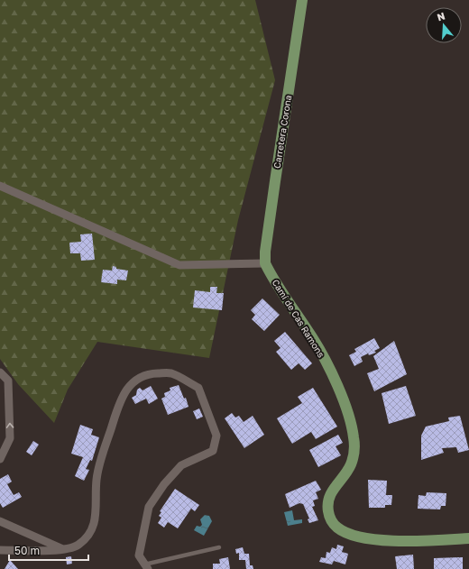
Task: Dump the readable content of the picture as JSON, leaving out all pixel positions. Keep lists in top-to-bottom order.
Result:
{
  "streets": {
    "main road": ["Carretera Corona", "Camí de Cas Ramons"]
  },
  "crossings": [
    ["Carretera Corona", "Camí de Cas Ramons"]
  ],
  "scale_bar": "50 m",
  "north": "top"
}
